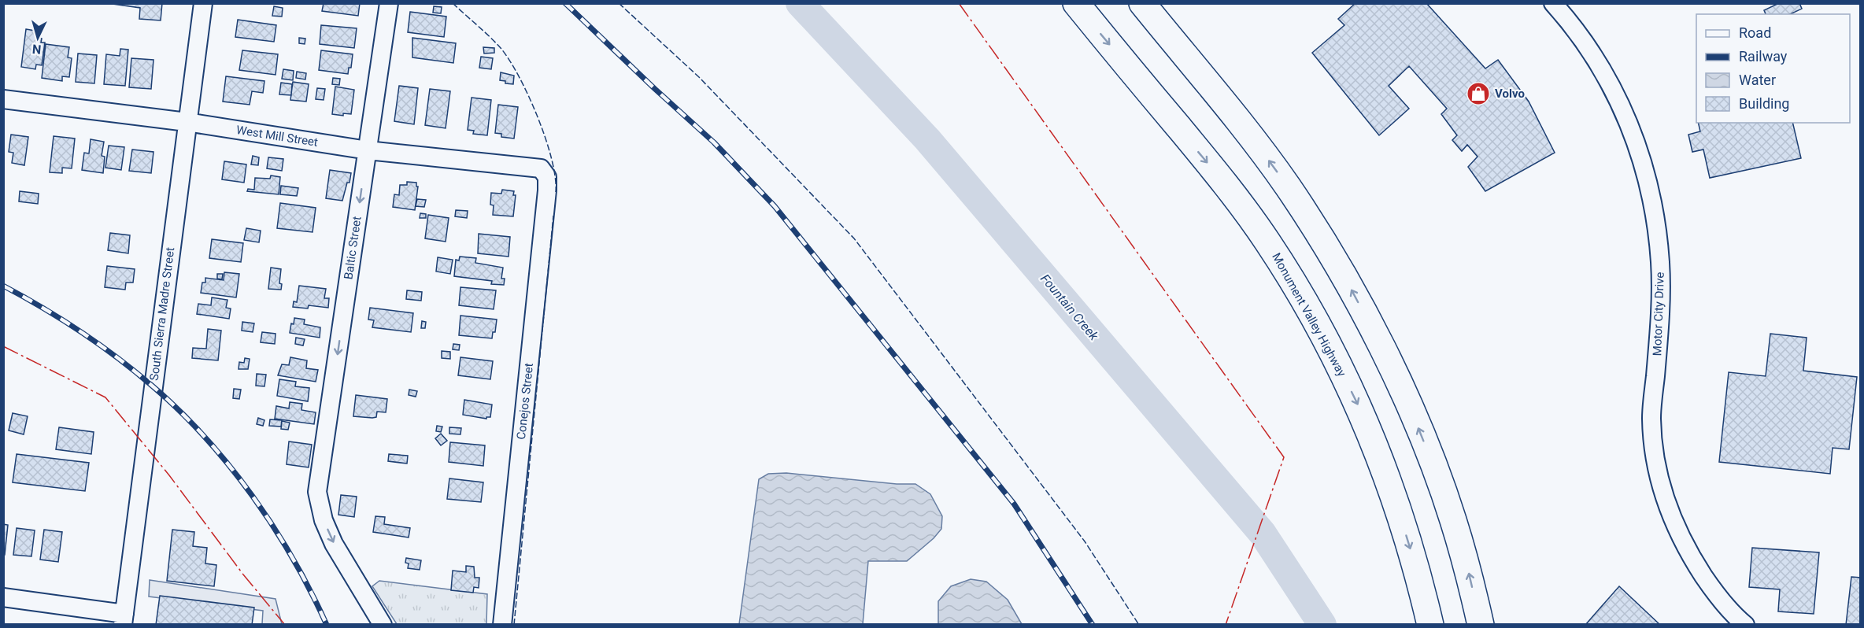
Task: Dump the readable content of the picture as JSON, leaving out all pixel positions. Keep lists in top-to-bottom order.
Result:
{
  "streets": {
    "highway": ["Monument Valley Highway"],
    "street": [
      "West Mill Street",
      "Baltic Street",
      "South Sierra Madre Street",
      "Motor City Drive",
      "Conejos Street"
    ]
  },
  "crossings": [
    ["West Mill Street", "Baltic Street"],
    ["West Mill Street", "South Sierra Madre Street"],
    ["West Mill Street", "Conejos Street"]
  ],
  "one_way": ["Baltic Street"],
  "water": ["Fountain Creek"],
  "places": {
    "shop": ["Volvo"]
  },
  "legend": [
    "Road",
    "Railway",
    "Water",
    "Building"
  ],
  "north": "bottom"
}
